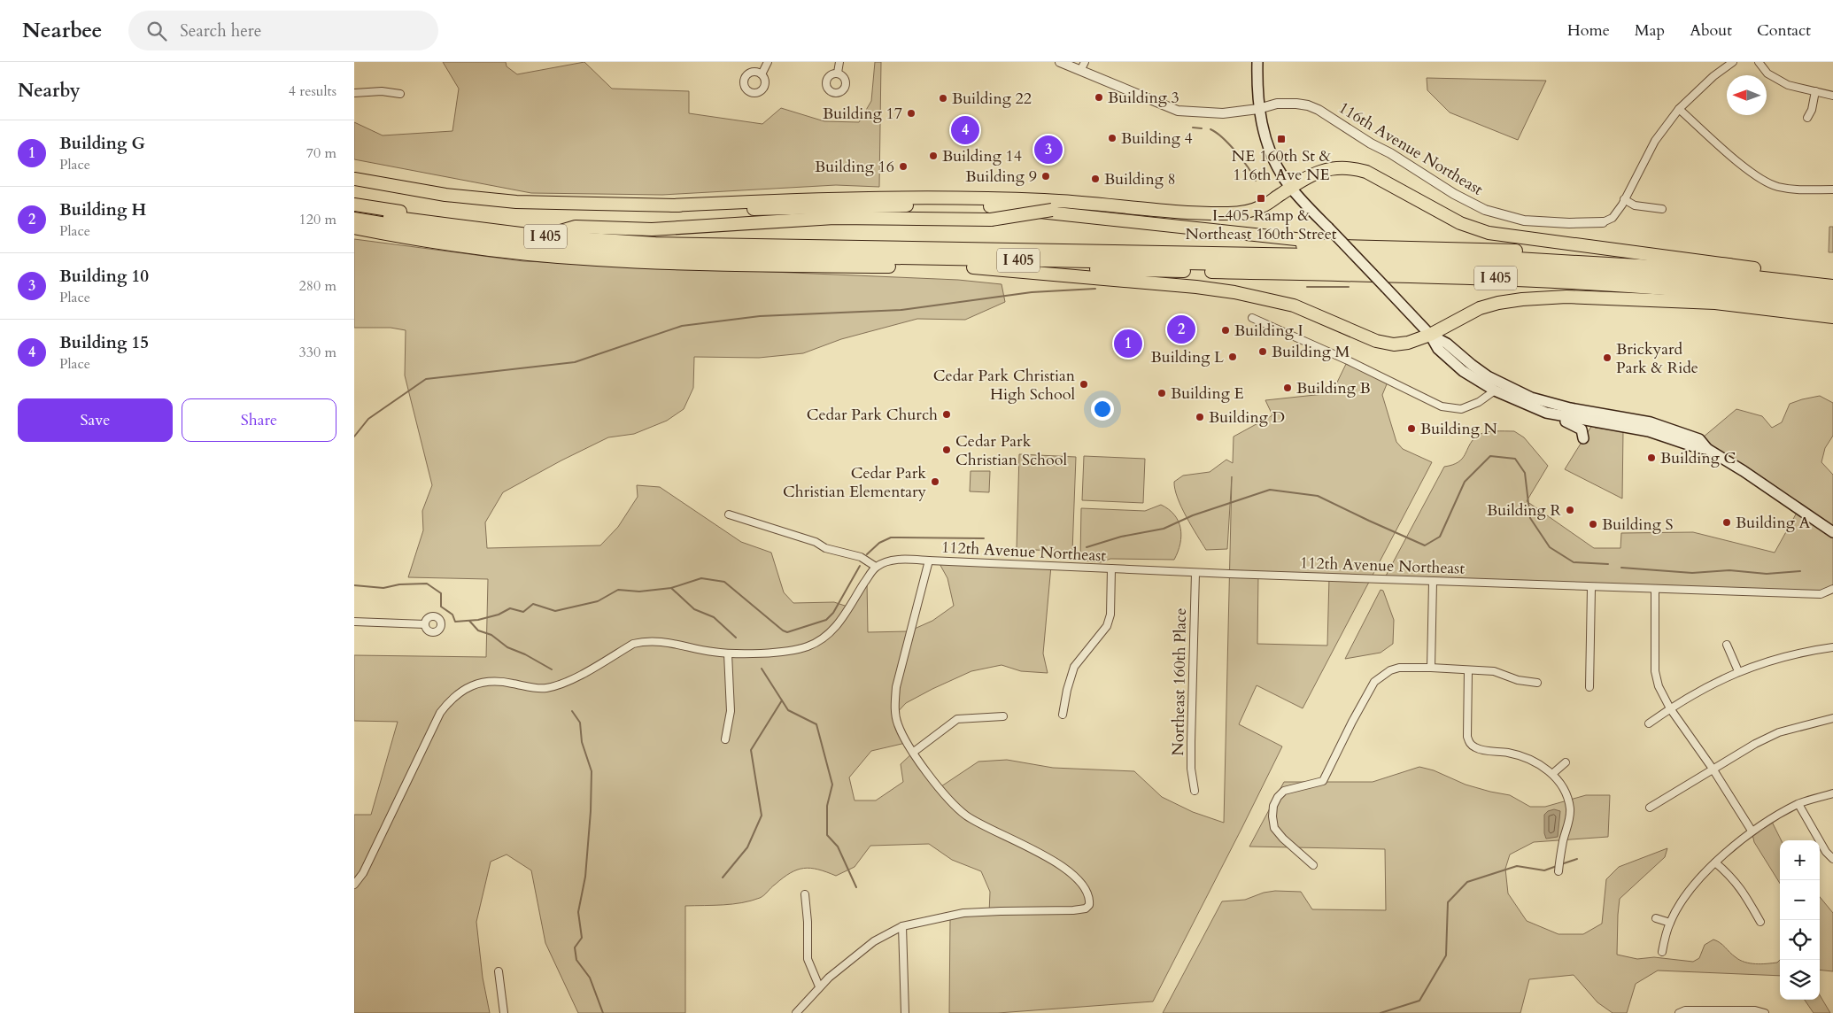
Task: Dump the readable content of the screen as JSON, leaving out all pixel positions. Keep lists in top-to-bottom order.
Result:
{
  "streets": {
    "highway": ["I 405"],
    "street": ["116th Avenue Northeast", "112th Avenue Northeast", "Northeast 160th Place"]
  },
  "crossings": [
    ["112th Avenue Northeast", "Northeast 160th Place"]
  ],
  "places": {
    "other": [
      "Building 3",
      "Building 22",
      "Building 17",
      "Building 4",
      "Building 14",
      "Building 16",
      "Building 9",
      "Building 8",
      "Building I",
      "Building M",
      "Building L",
      "Brickyard Park & Ride",
      "Cedar Park Christian High School",
      "Building B",
      "Building E",
      "Cedar Park Church",
      "Building D",
      "Building N",
      "Cedar Park Christian School",
      "Building C",
      "Cedar Park Christian Elementary",
      "Building R",
      "Building A",
      "Building S"
    ],
    "transit": ["NE 160th St & 116th Ave NE", "I-405 Ramp & Northeast 160th Street"]
  },
  "north": "left",
  "page": {
    "header": "Nearbee",
    "search": "Search here",
    "nav": [
      "Home",
      "Map",
      "About",
      "Contact"
    ],
    "heading": ["Nearby", "4 results"],
    "pins": [
      "4",
      "3",
      "2",
      "1"
    ],
    "list": [
      {
        "mark": "1",
        "name": "Building G",
        "note": "Place",
        "value": "70 m"
      },
      {
        "mark": "2",
        "name": "Building H",
        "note": "Place",
        "value": "120 m"
      },
      {
        "mark": "3",
        "name": "Building 10",
        "note": "Place",
        "value": "280 m"
      },
      {
        "mark": "4",
        "name": "Building 15",
        "note": "Place",
        "value": "330 m"
      }
    ],
    "buttons": ["Save", "Share"],
    "map_buttons": ["+", "−"]
  }
}
